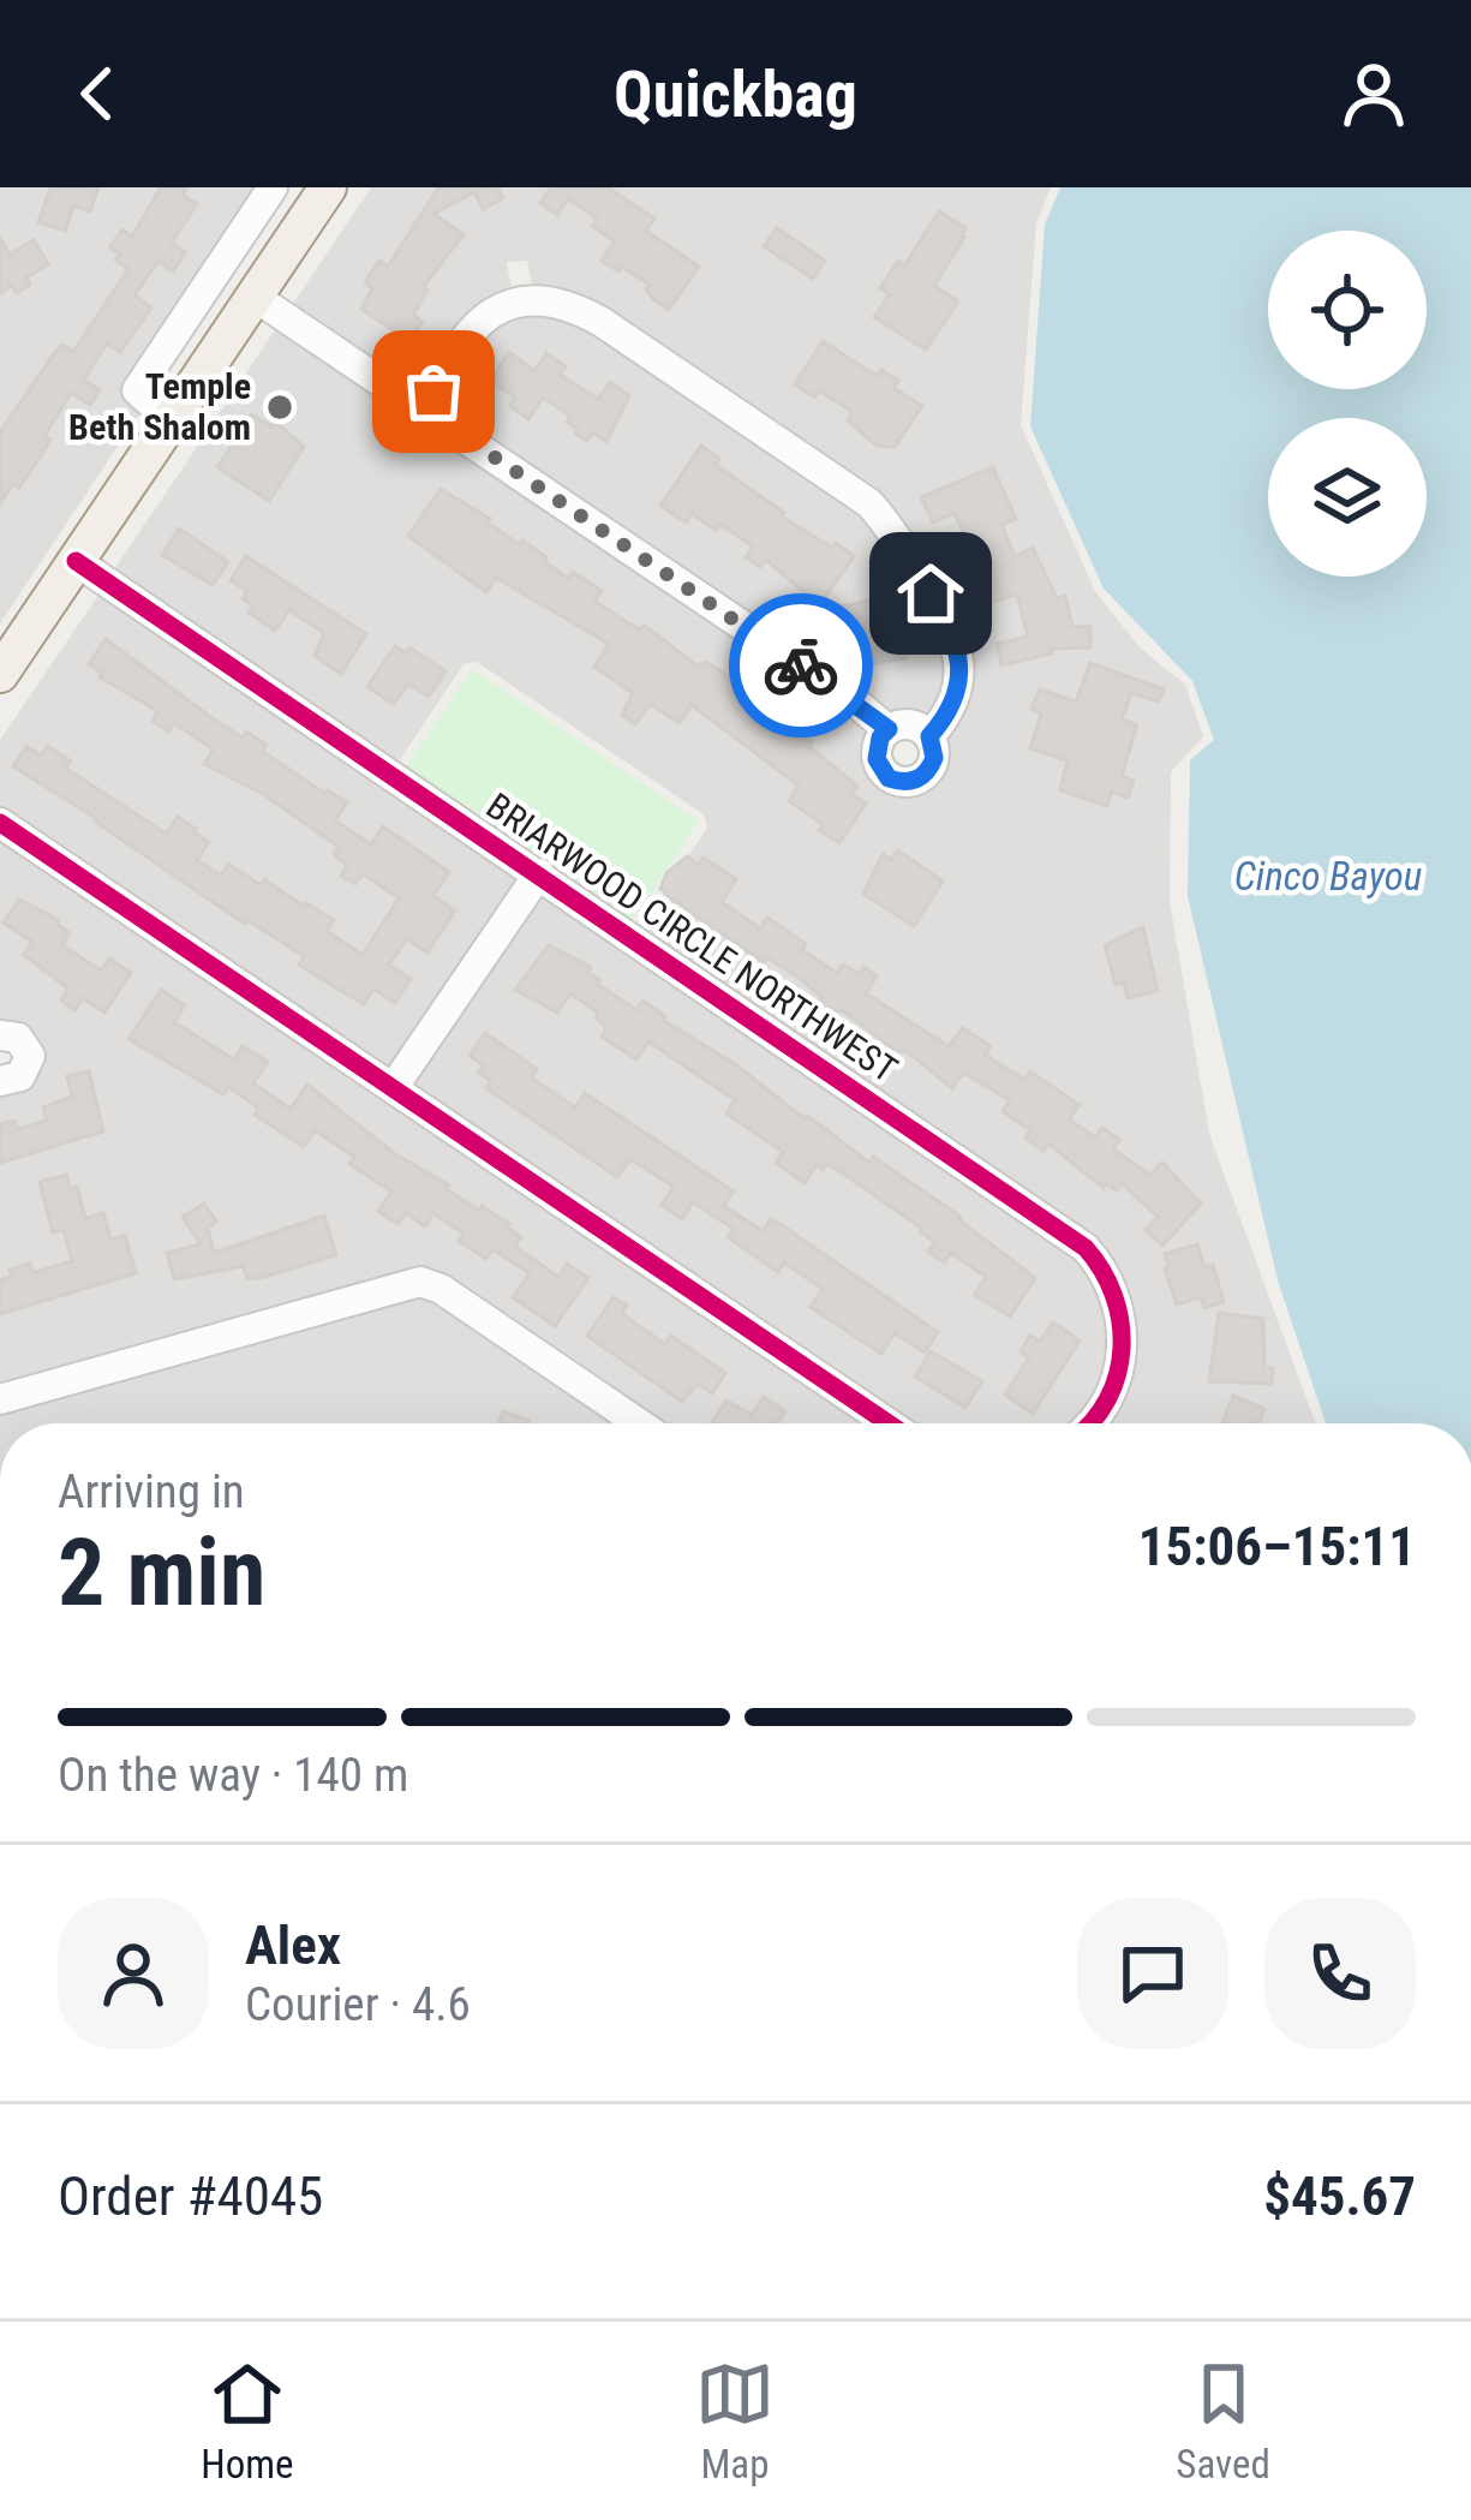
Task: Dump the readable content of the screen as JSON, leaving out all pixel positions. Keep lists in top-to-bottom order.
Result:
{
  "streets": {
    "street": ["BRIARWOOD CIRCLE NORTHWEST"]
  },
  "water": ["Cinco Bayou"],
  "places": ["Temple Beth Shalom"],
  "page": {
    "header": "Quickbag",
    "heading": ["2 min", "Arriving in", "15:06–15:11"],
    "panel": [
      "Alex",
      "Courier · 4.6",
      "Order #4045",
      "$45.67"
    ],
    "bar": "On the way · 140 m",
    "tabs": ["Home", "Map", "Saved"]
  }
}
